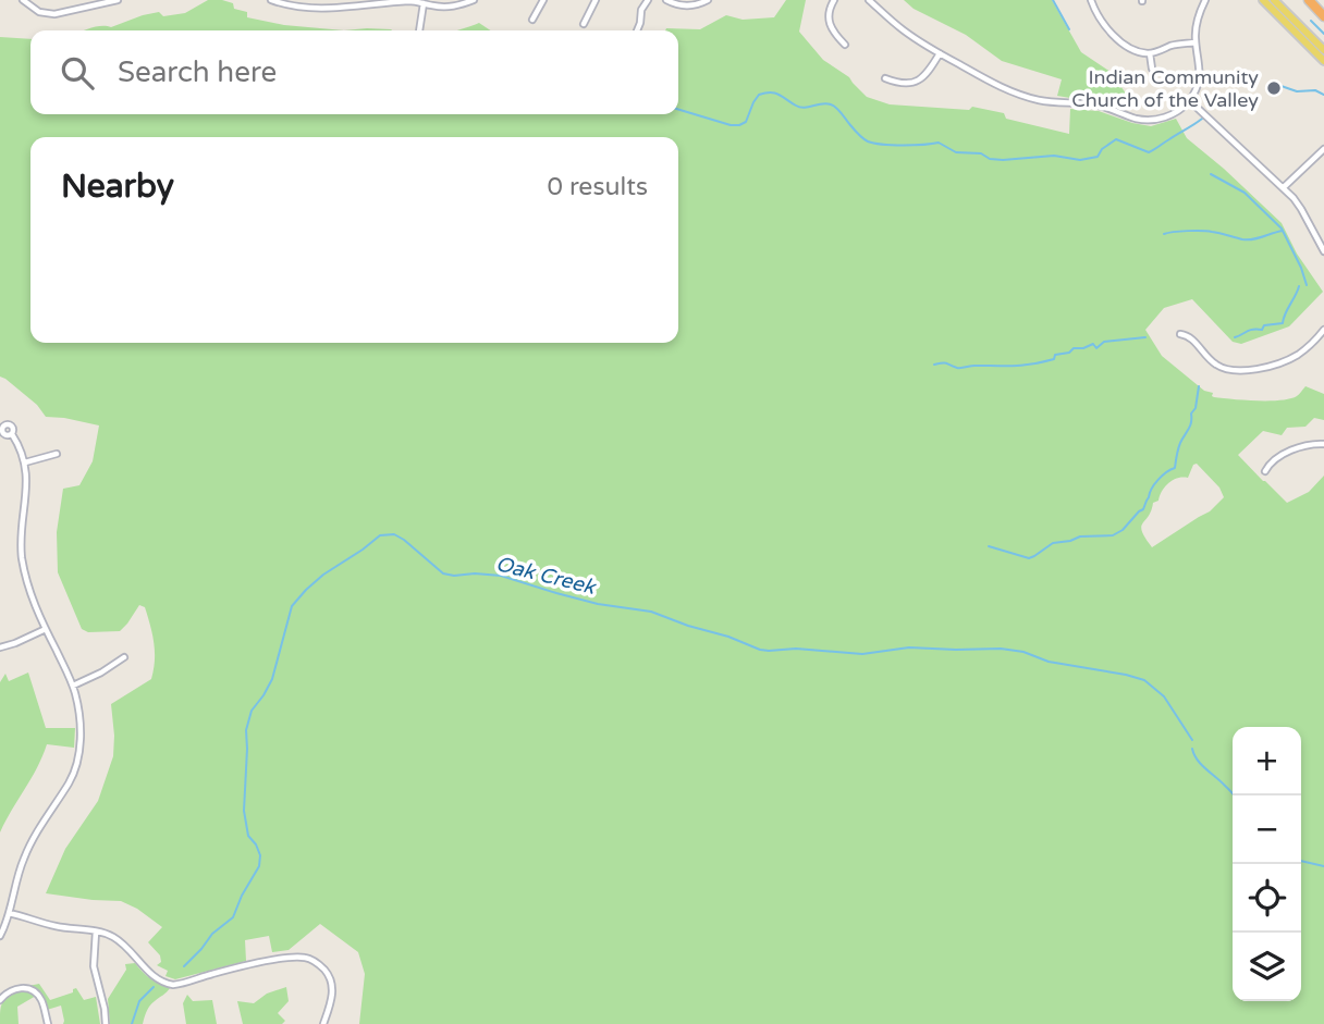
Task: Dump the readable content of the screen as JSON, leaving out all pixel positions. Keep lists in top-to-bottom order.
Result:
{
  "water": ["Oak Creek"],
  "places": ["Indian Community Church of the Valley"],
  "page": {
    "search": "Search here",
    "heading": ["Nearby", "0 results"],
    "map_buttons": ["+", "−"]
  }
}
